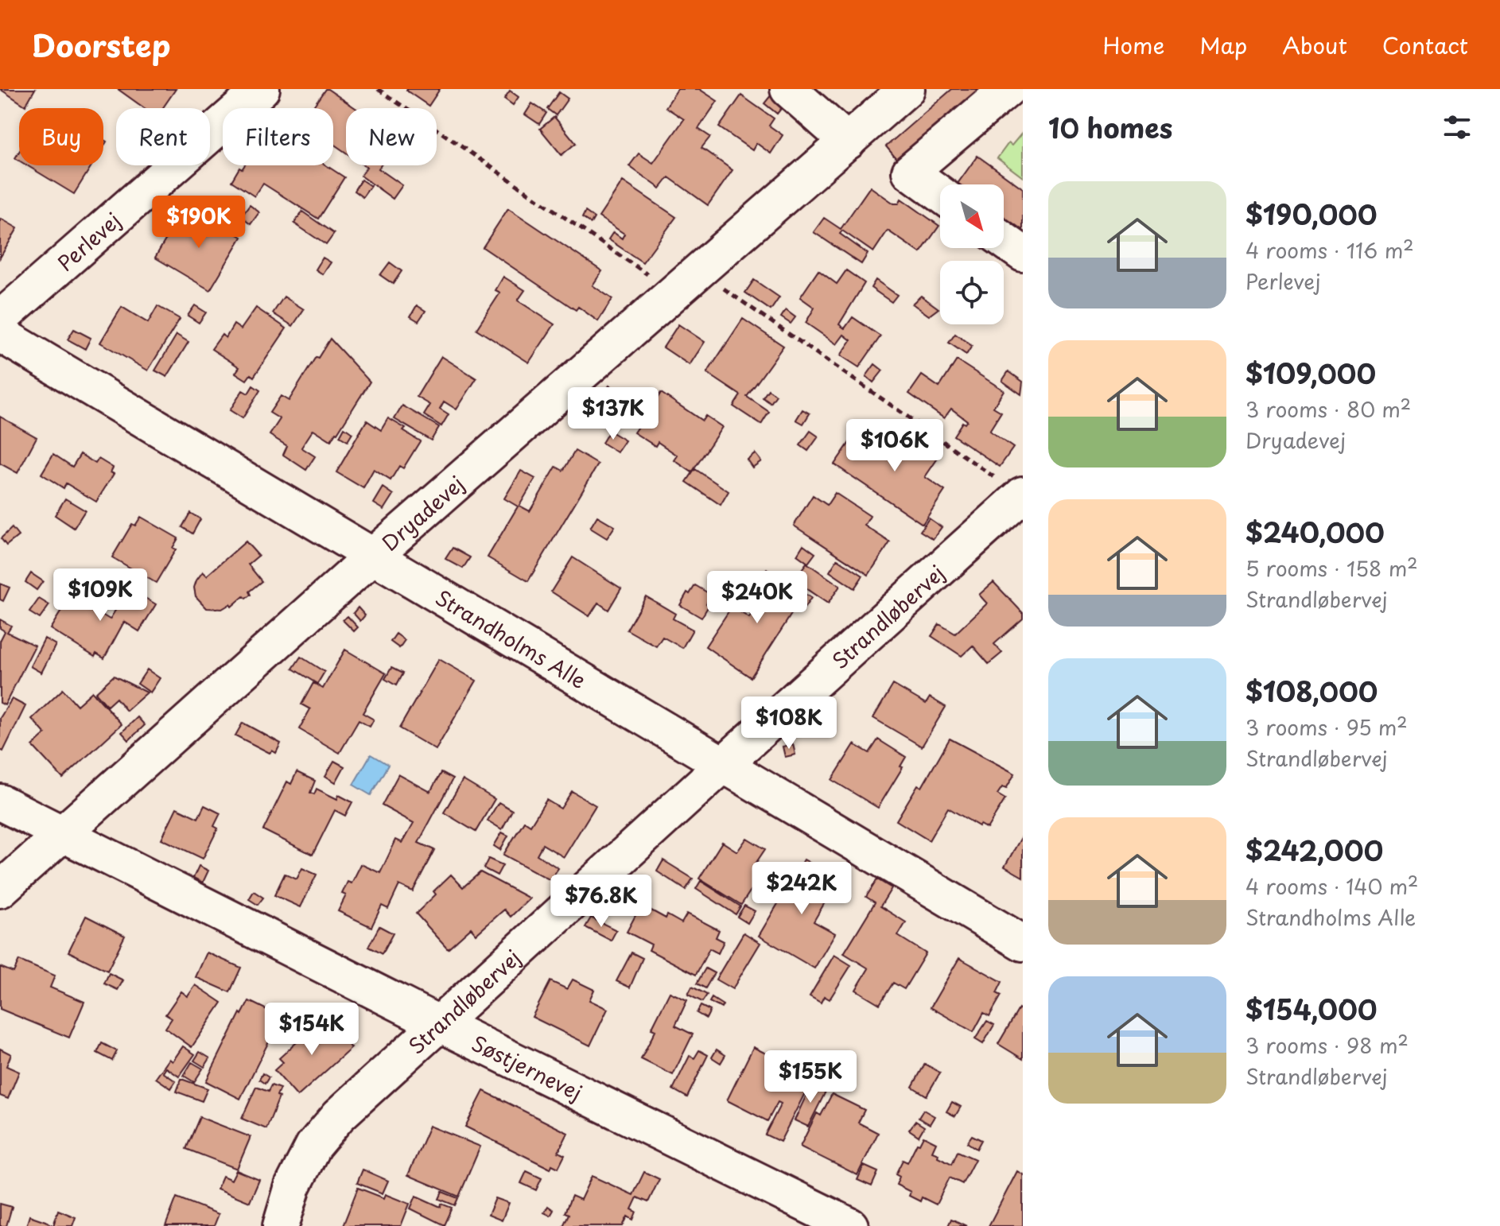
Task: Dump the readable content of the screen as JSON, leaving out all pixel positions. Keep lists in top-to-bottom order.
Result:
{
  "streets": {
    "street": [
      "Perlevej",
      "Dryadevej",
      "Strandløbervej",
      "Strandholms Alle",
      "Søstjernevej"
    ]
  },
  "crossings": [
    ["Dryadevej", "Strandholms Alle"],
    ["Dryadevej", "Søstjernevej"],
    ["Strandløbervej", "Strandholms Alle"],
    ["Strandløbervej", "Søstjernevej"]
  ],
  "north": "bottom right",
  "page": {
    "header": "Doorstep",
    "nav": [
      "Home",
      "Map",
      "About",
      "Contact"
    ],
    "heading": "10 homes",
    "chip": [
      "Buy",
      "Rent",
      "Filters",
      "New"
    ],
    "list": [
      {
        "name": "$190,000",
        "note": "4 rooms · 116 m² · Perlevej"
      },
      {
        "name": "$109,000",
        "note": "3 rooms · 80 m² · Dryadevej"
      },
      {
        "name": "$240,000",
        "note": "5 rooms · 158 m² · Strandløbervej"
      },
      {
        "name": "$108,000",
        "note": "3 rooms · 95 m² · Strandløbervej"
      },
      {
        "name": "$242,000",
        "note": "4 rooms · 140 m² · Strandholms Alle"
      },
      {
        "name": "$154,000",
        "note": "3 rooms · 98 m² · Strandløbervej"
      }
    ],
    "price": [
      "$190K",
      "$137K",
      "$106K",
      "$109K",
      "$240K",
      "$108K",
      "$242K",
      "$76.8K",
      "$154K",
      "$155K"
    ]
  }
}
